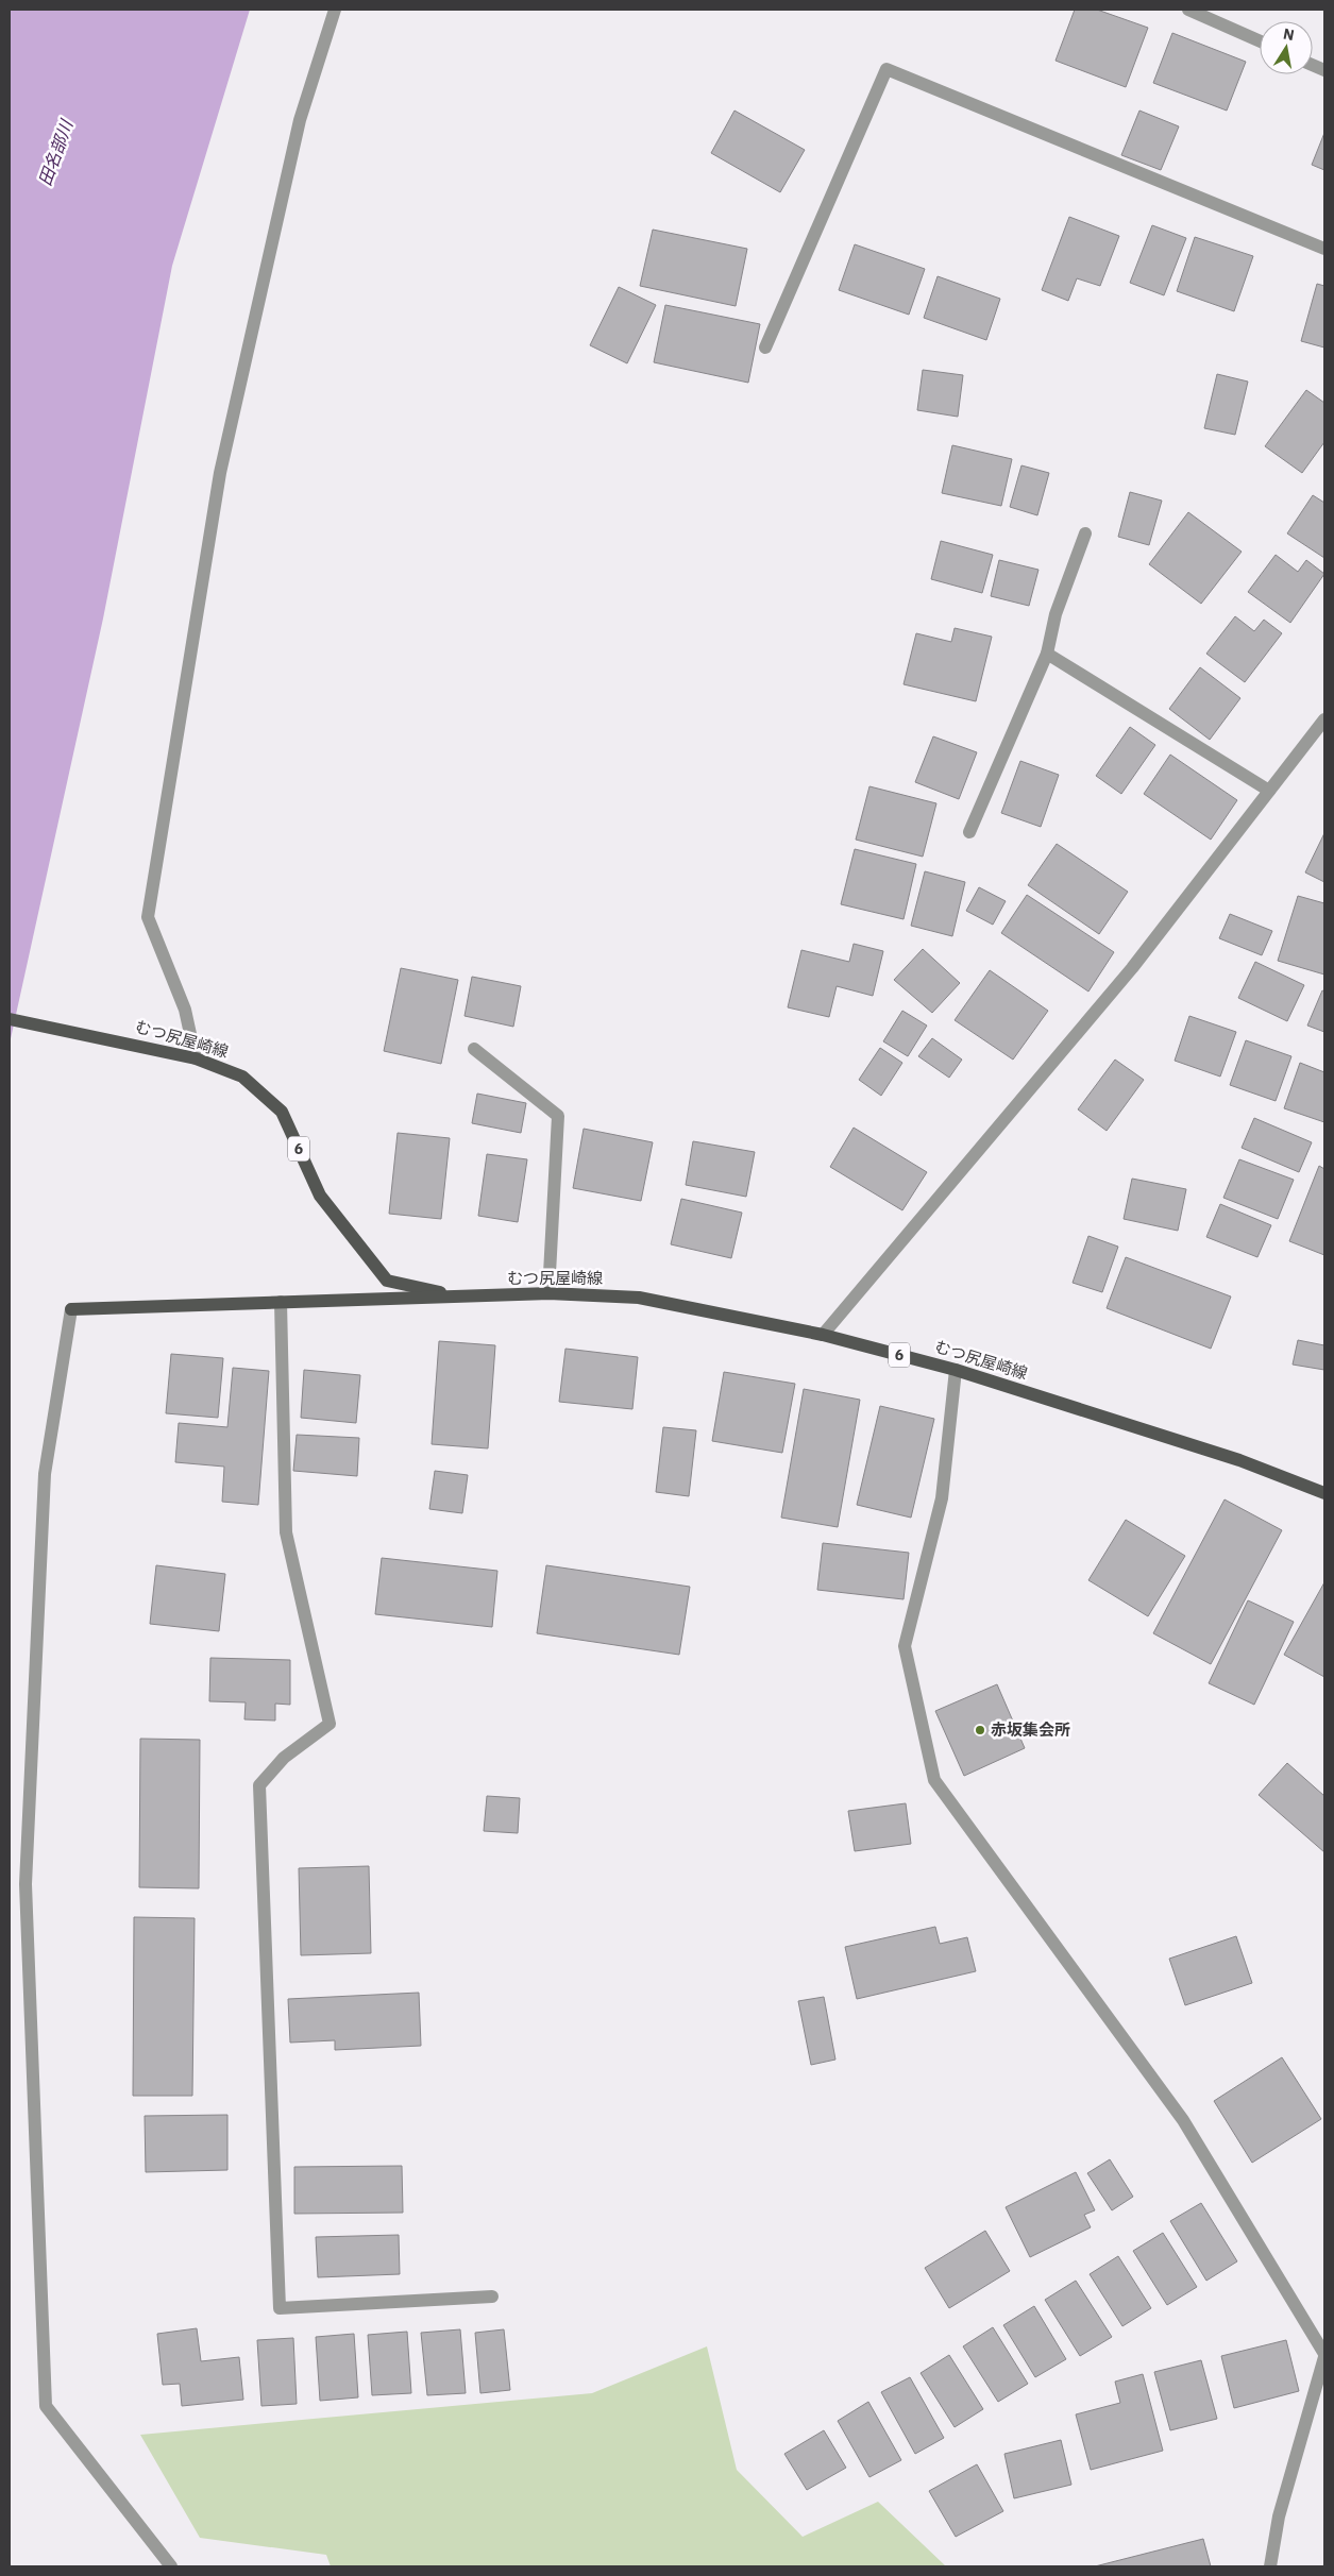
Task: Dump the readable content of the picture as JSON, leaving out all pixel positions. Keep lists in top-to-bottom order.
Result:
{
  "streets": {
    "main road": ["むつ尻屋崎線", "6"]
  },
  "water": ["田名部川"],
  "places": ["赤坂集会所"],
  "north": "top"
}
